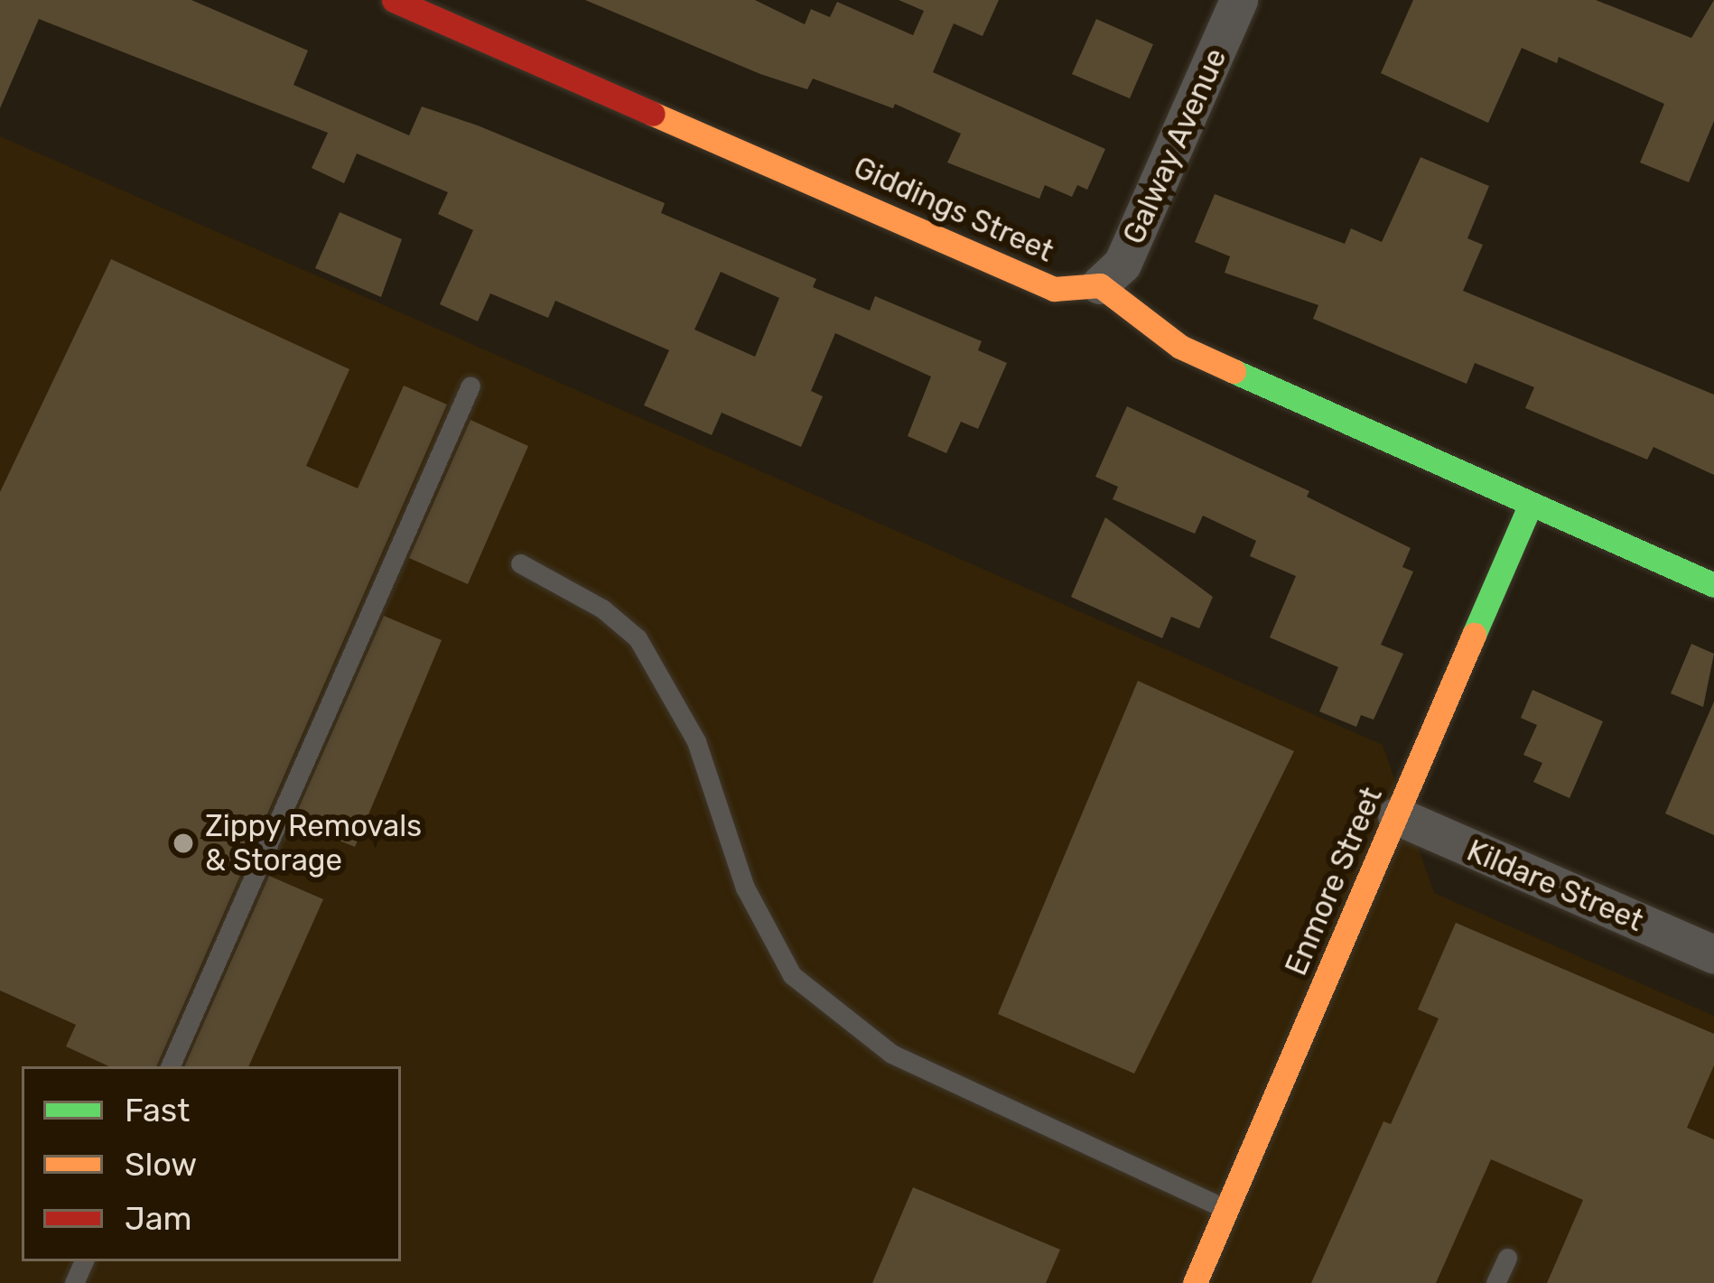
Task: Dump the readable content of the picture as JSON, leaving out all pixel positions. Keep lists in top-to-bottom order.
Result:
{
  "streets": {
    "street": [
      "Galway Avenue",
      "Giddings Street",
      "Enmore Street",
      "Kildare Street"
    ]
  },
  "crossings": [
    ["Galway Avenue", "Giddings Street"],
    ["Enmore Street", "Kildare Street"]
  ],
  "places": ["Zippy Removals & Storage"],
  "legend": ["Fast", "Slow", "Jam"]
}
